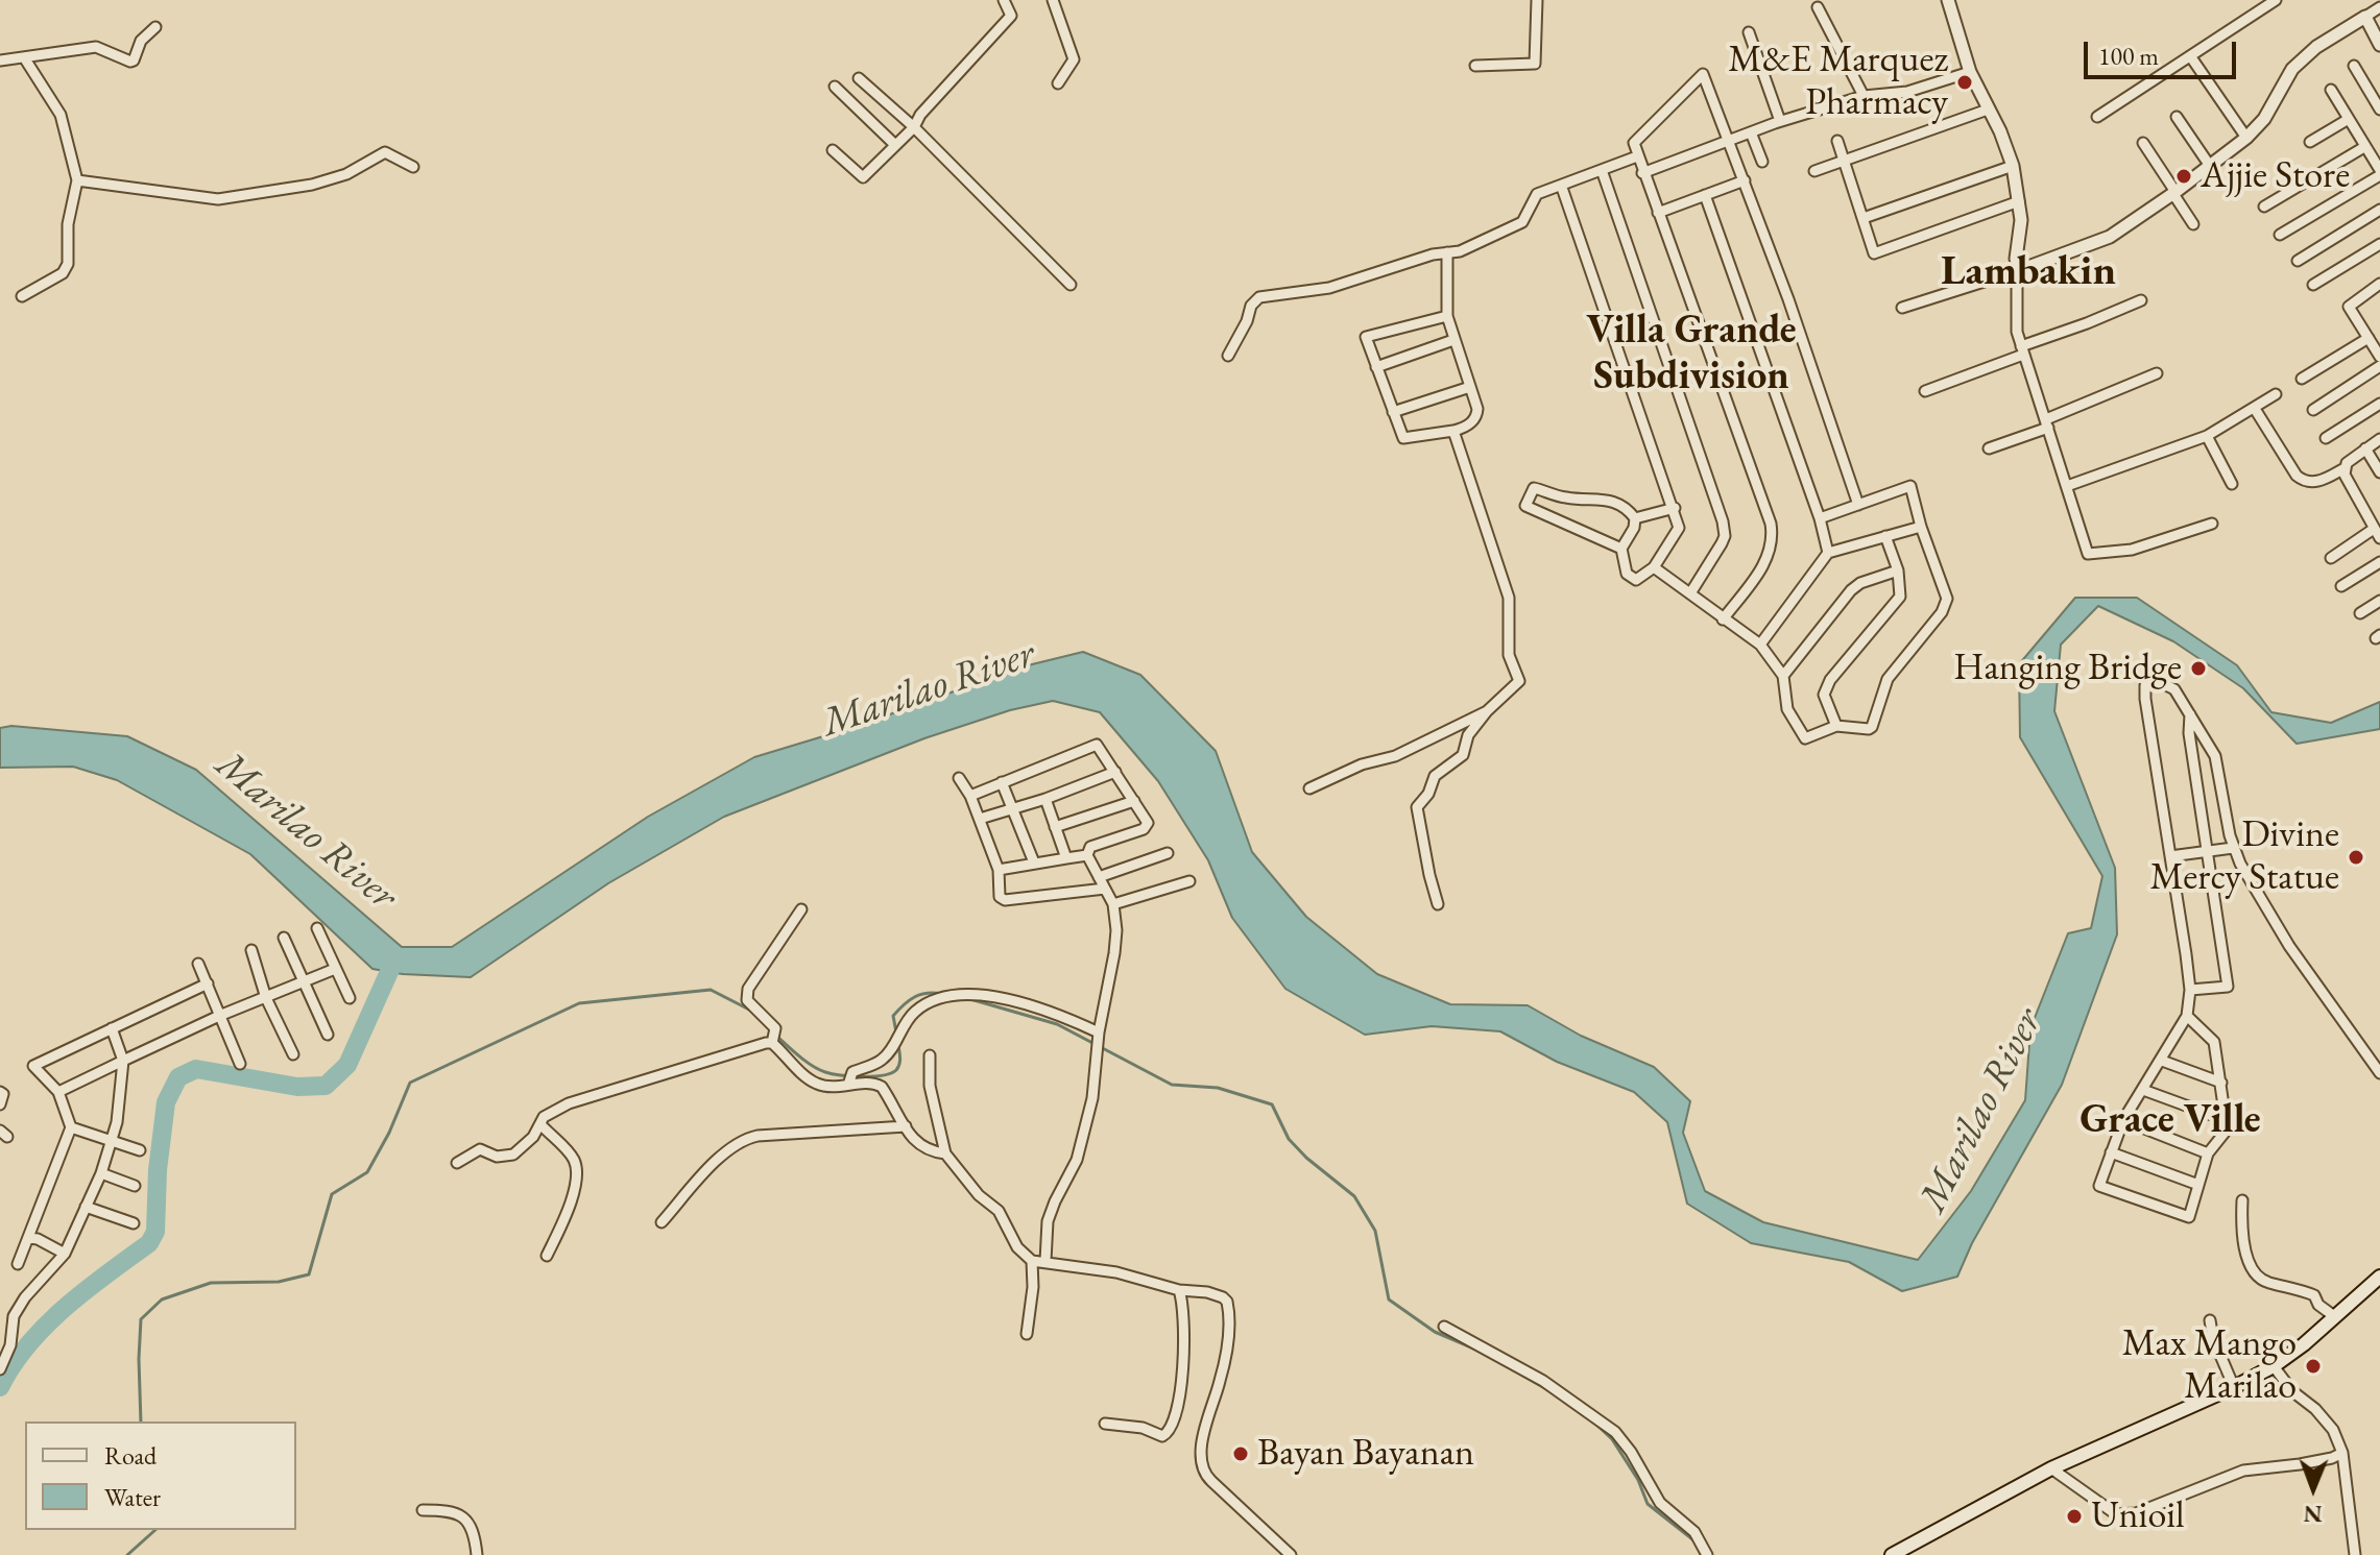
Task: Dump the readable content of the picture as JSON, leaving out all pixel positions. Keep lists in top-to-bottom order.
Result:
{
  "districts": ["Lambakin", "Villa Grande Subdivision", "Grace Ville"],
  "water": ["Marilao River"],
  "places": [
    "M&E Marquez Pharmacy",
    "Ajjie Store",
    "Hanging Bridge",
    "Divine Mercy Statue",
    "Max Mango Marilao",
    "Bayan Bayanan",
    "Unioil"
  ],
  "legend": ["Road", "Water"],
  "scale_bar": "100 m",
  "north": "bottom"
}
